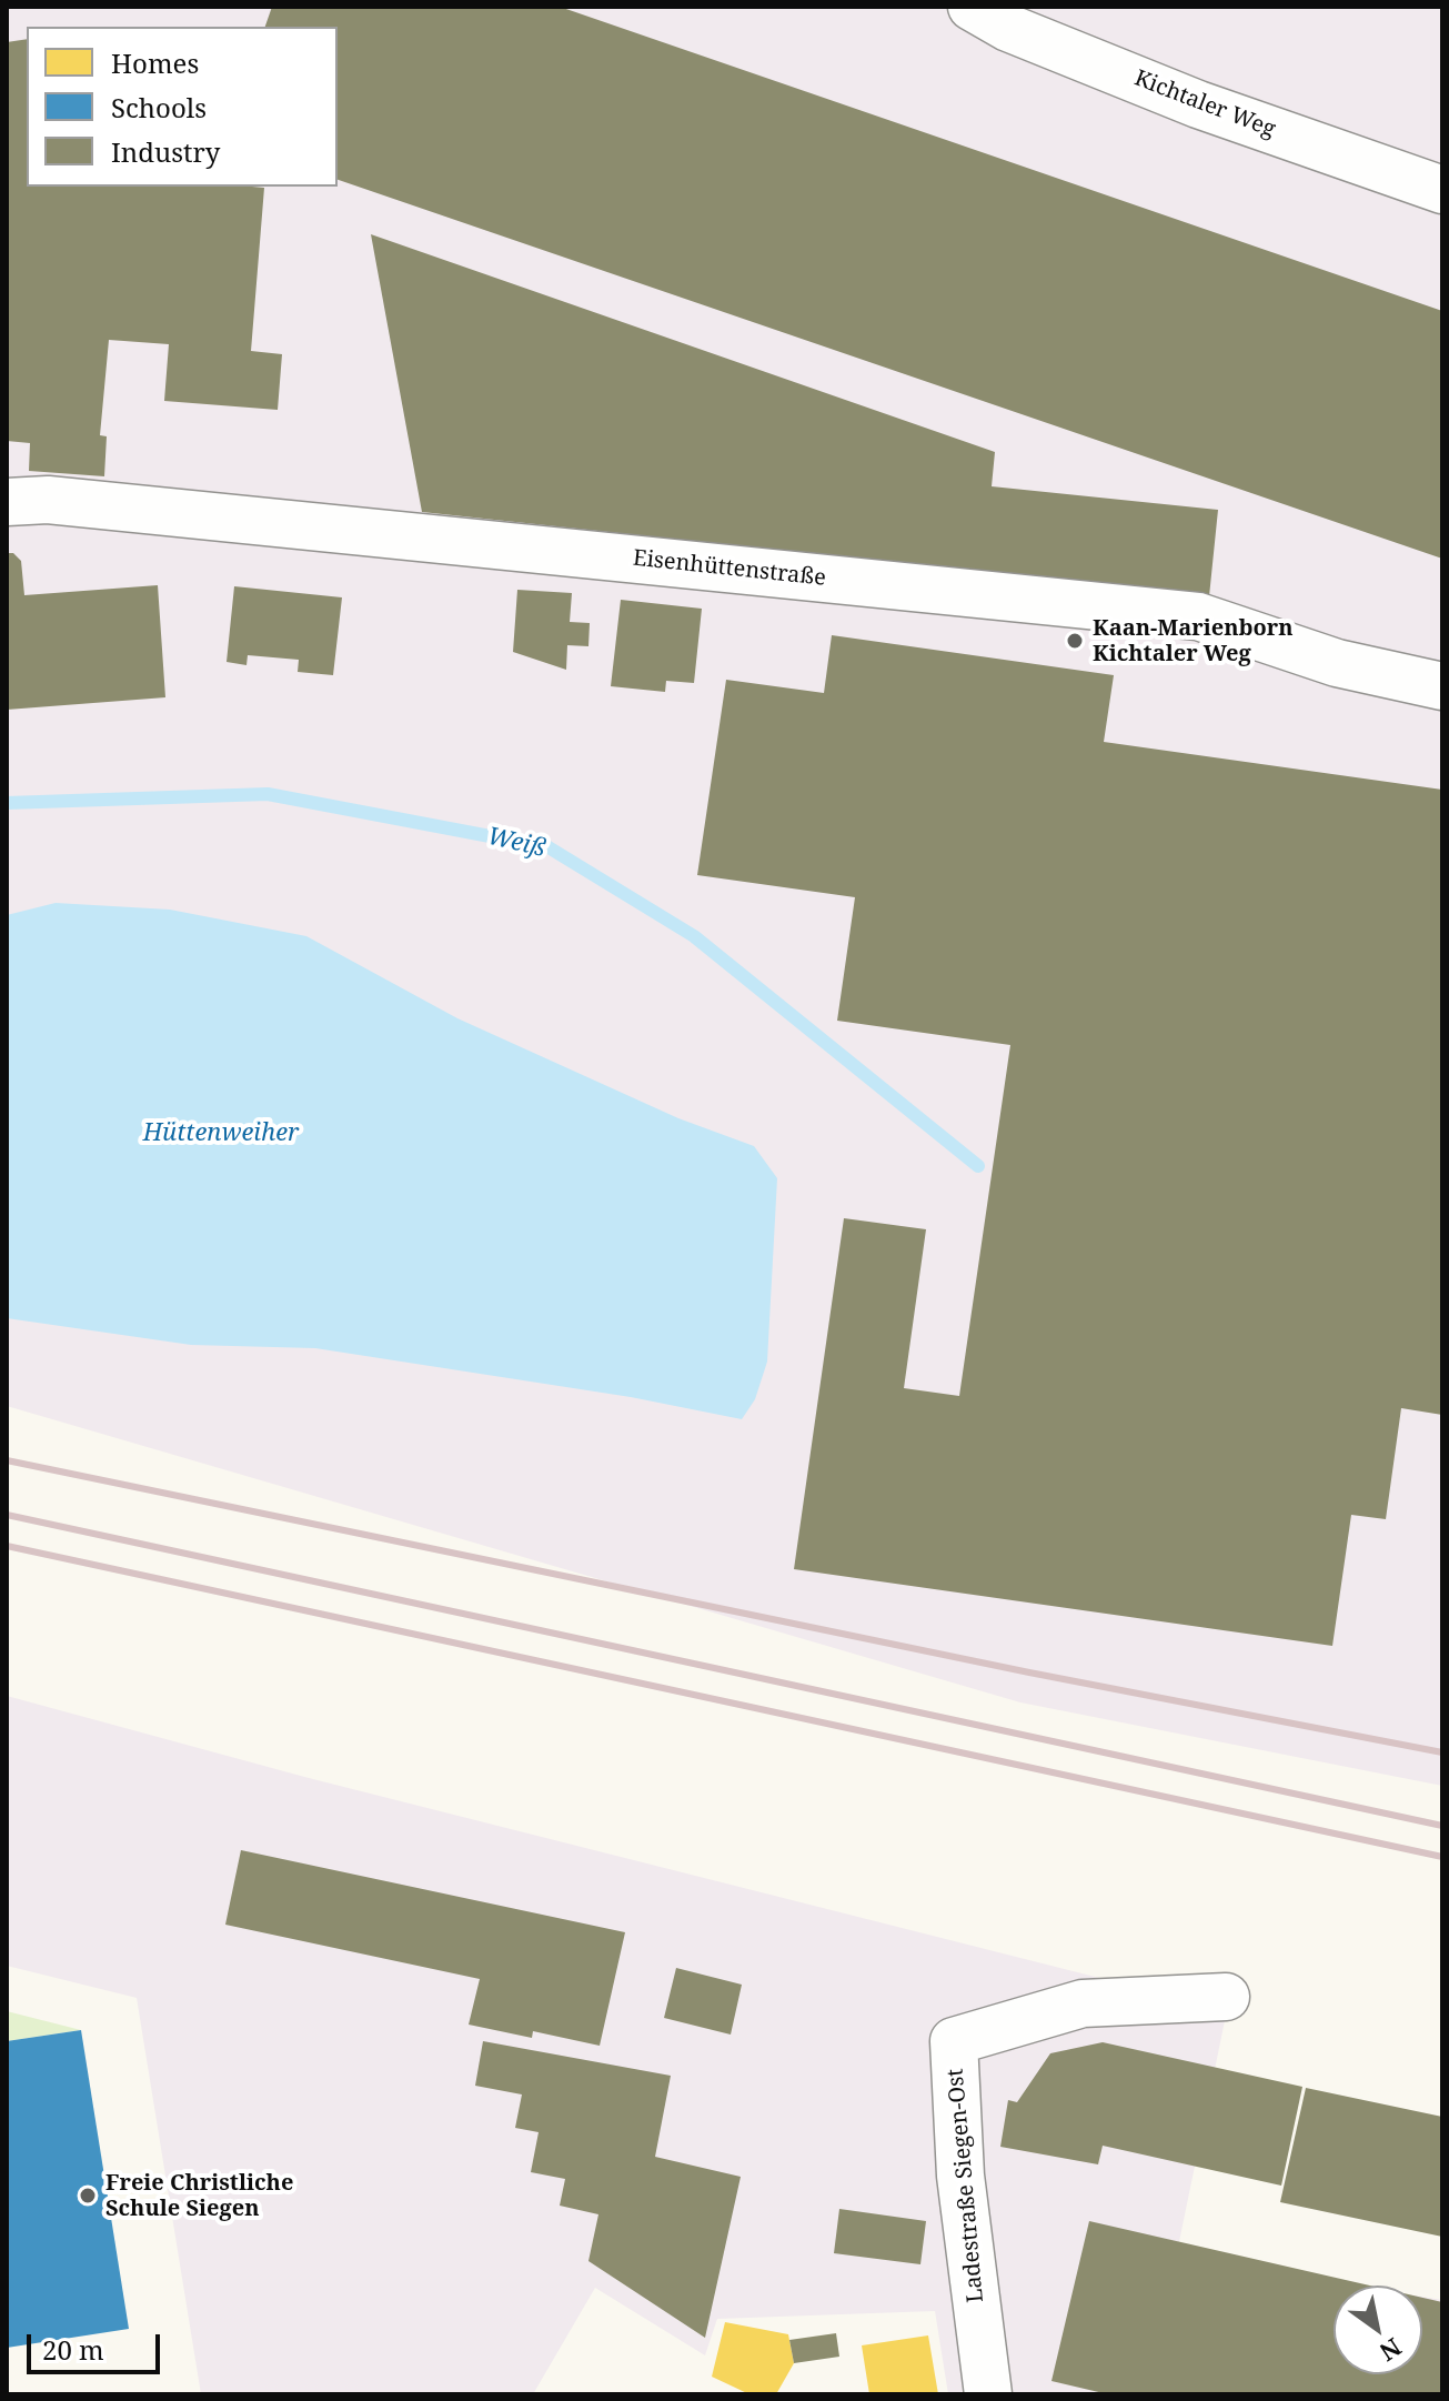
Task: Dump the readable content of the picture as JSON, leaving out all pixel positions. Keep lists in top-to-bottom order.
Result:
{
  "streets": {
    "street": ["Kichtaler Weg", "Eisenhüttenstraße", "Ladestraße Siegen-Ost"]
  },
  "water": ["Weiß", "Hüttenweiher"],
  "places": ["Kaan-Marienborn Kichtaler Weg", "Freie Christliche Schule Siegen"],
  "legend": ["Homes", "Schools", "Industry"],
  "scale_bar": "20 m",
  "north": "bottom right"
}
